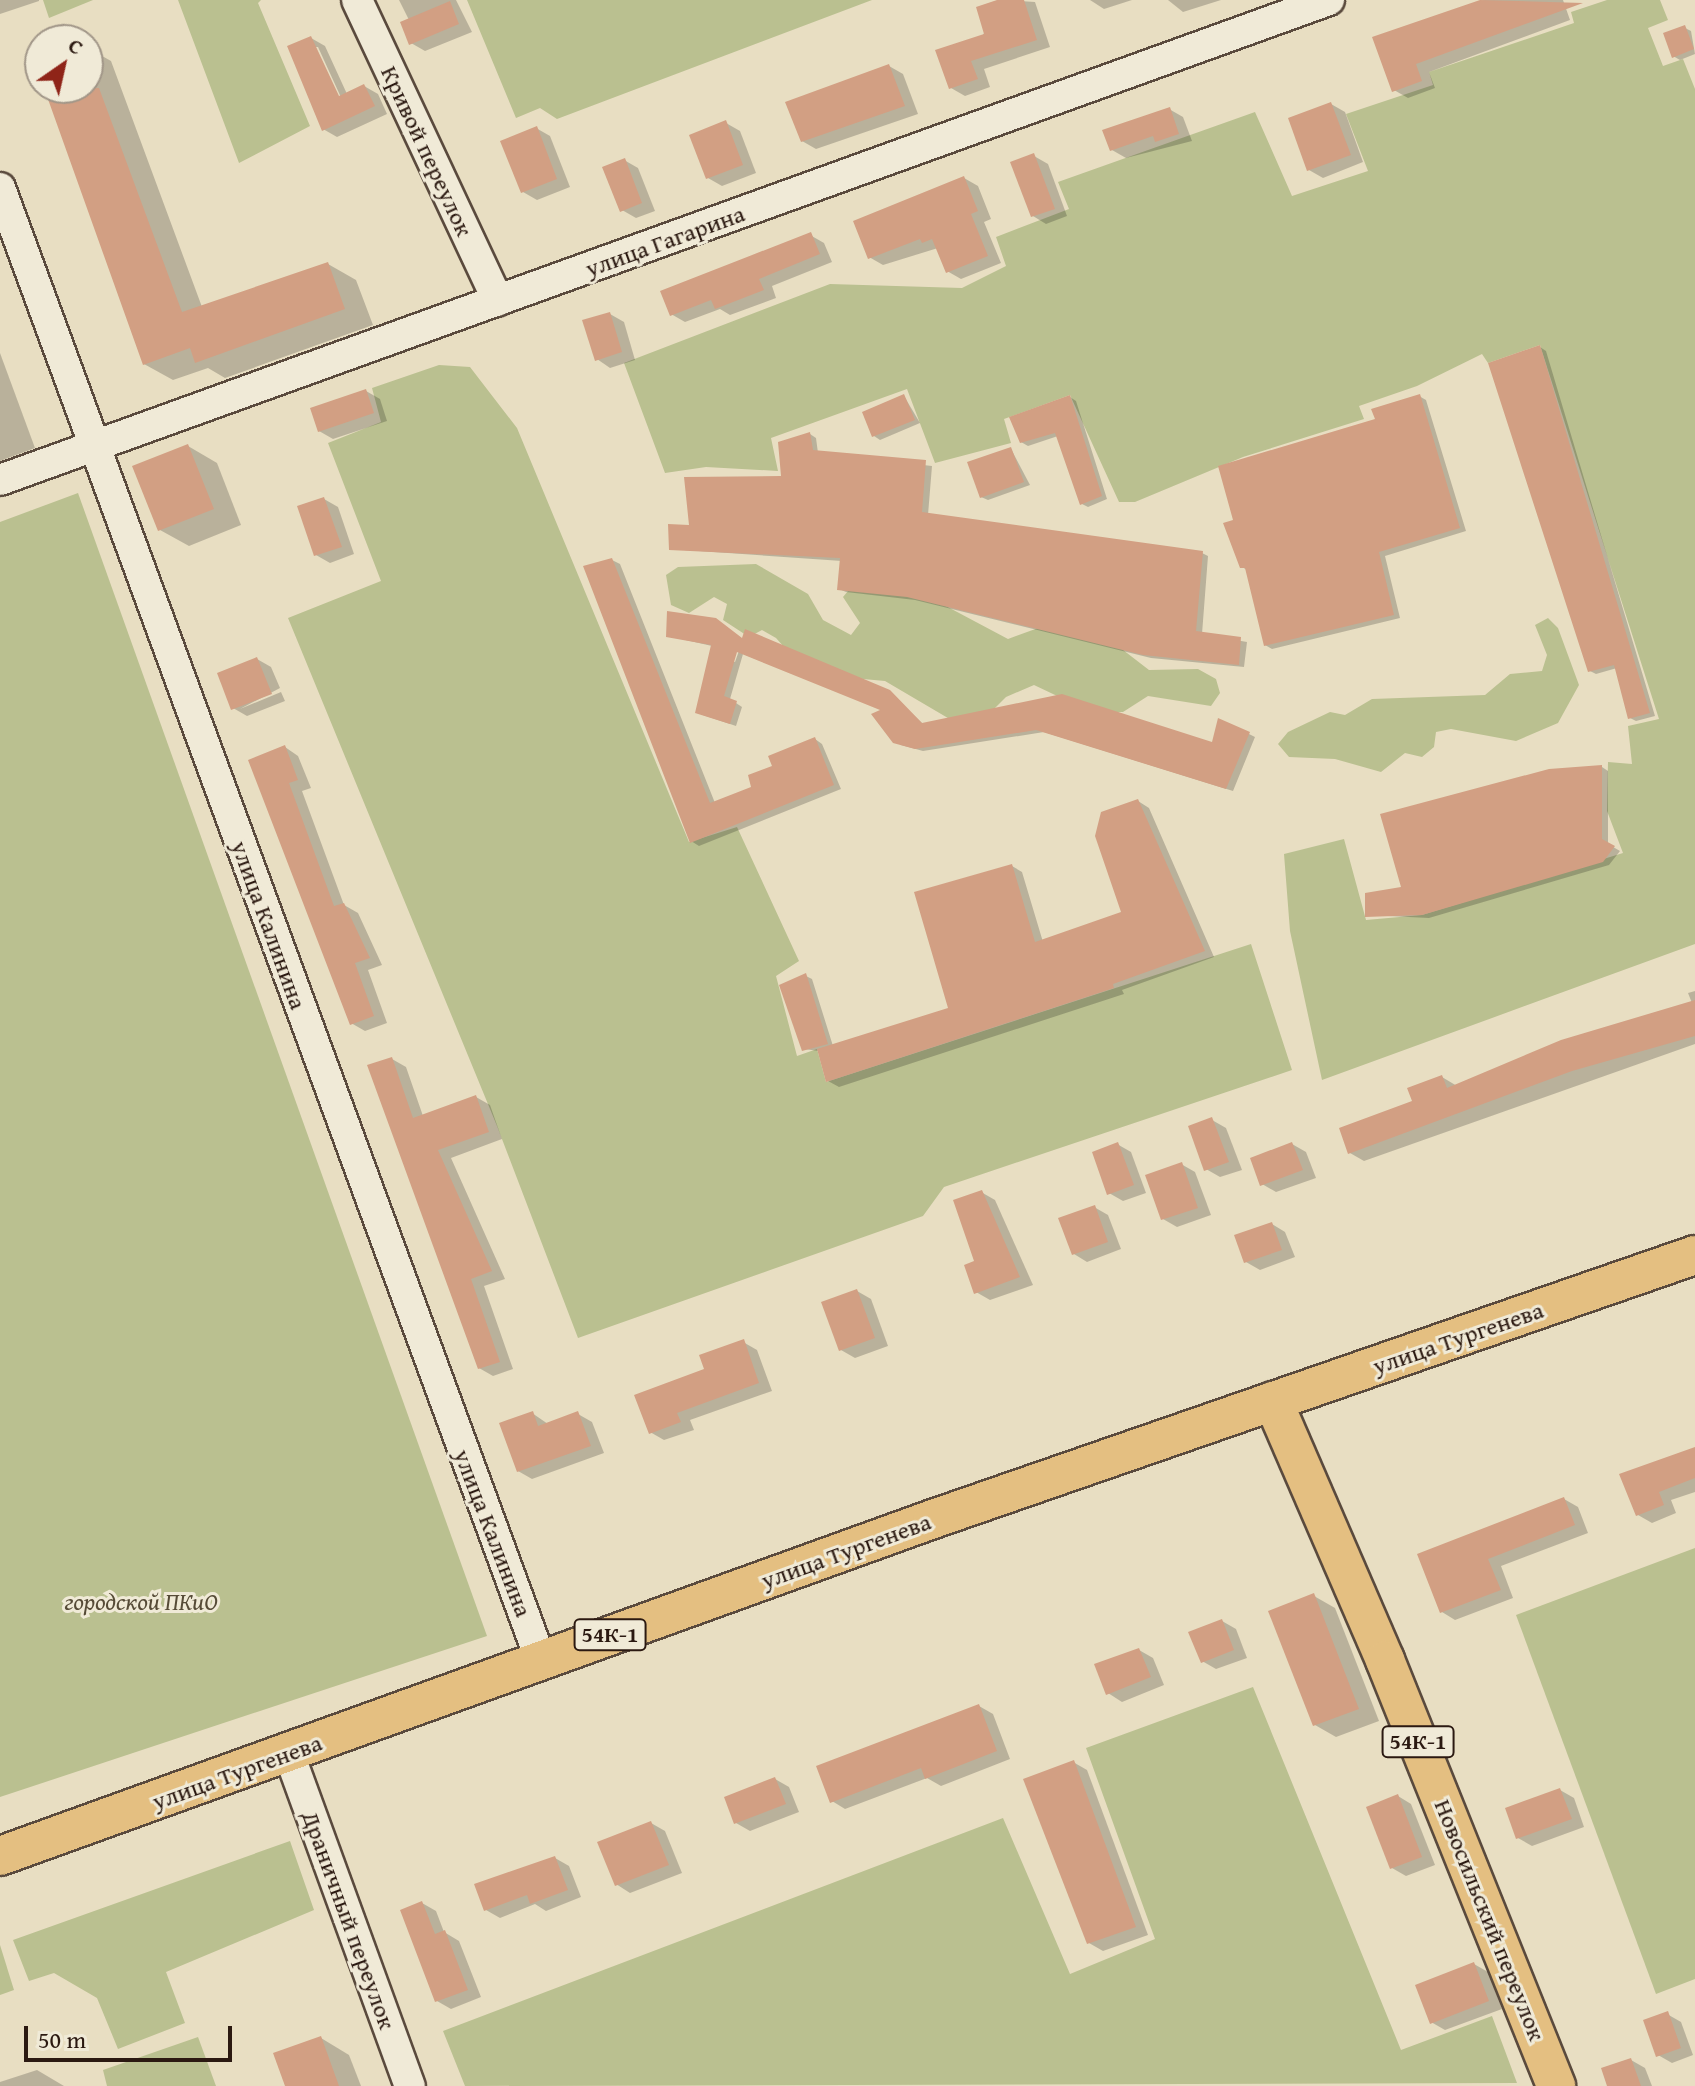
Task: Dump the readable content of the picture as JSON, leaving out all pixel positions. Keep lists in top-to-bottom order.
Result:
{
  "streets": {
    "main road": ["улица Тургенева", "54К-1", "Новосильский переулок"],
    "street": [
      "Кривой переулок",
      "улица Гагарина",
      "улица Калинина",
      "Драничный переулок"
    ]
  },
  "crossings": [
    ["Кривой переулок", "улица Гагарина"],
    ["улица Гагарина", "улица Калинина"],
    ["улица Калинина", "улица Тургенева"],
    ["улица Тургенева", "Драничный переулок"],
    ["улица Тургенева", "Новосильский переулок"]
  ],
  "parks": ["городской ПКиО"],
  "scale_bar": "50 m",
  "north": "top right"
}
